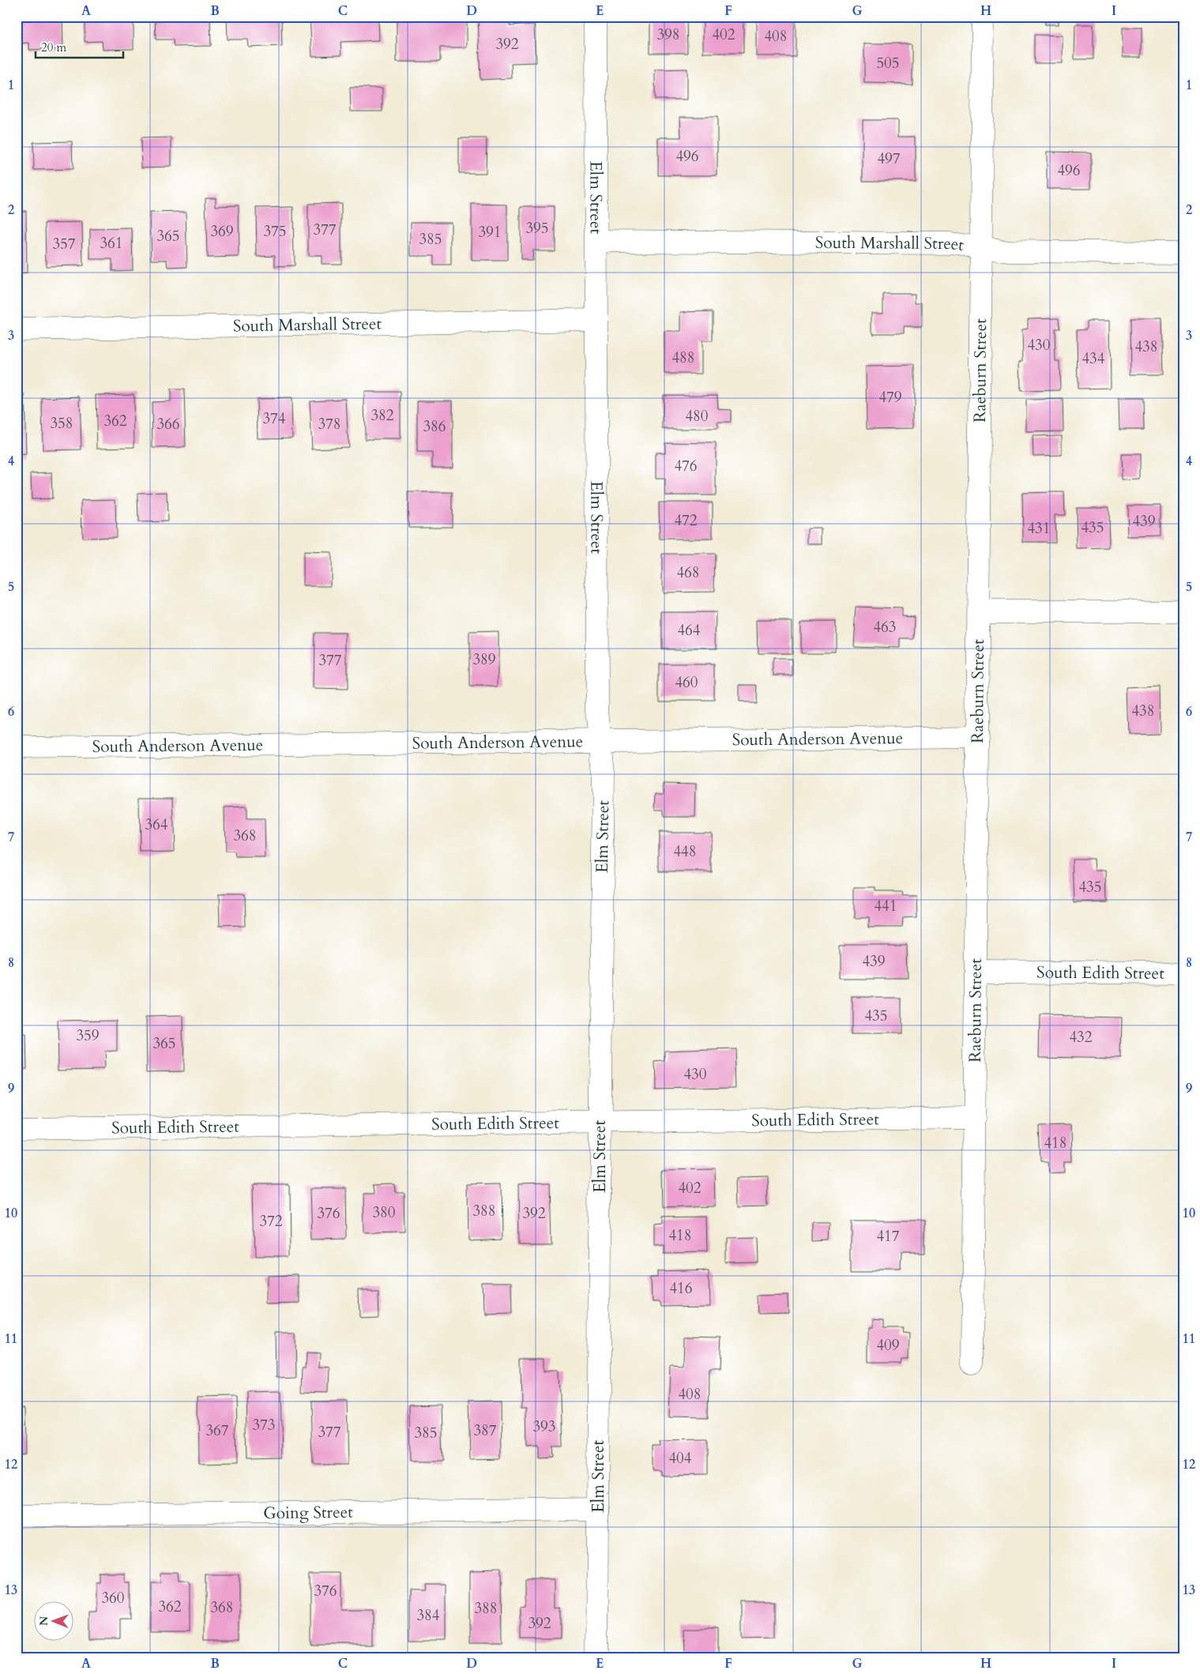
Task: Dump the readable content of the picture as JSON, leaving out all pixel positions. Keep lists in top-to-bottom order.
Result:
{
  "streets": {
    "street": [
      "Elm Street",
      "South Marshall Street",
      "Raeburn Street",
      "South Anderson Avenue",
      "South Edith Street",
      "Going Street"
    ]
  },
  "crossings": [
    ["Elm Street", "South Marshall Street"],
    ["Elm Street", "South Anderson Avenue"],
    ["Elm Street", "South Edith Street"],
    ["Elm Street", "Going Street"],
    ["South Marshall Street", "Raeburn Street"],
    ["Raeburn Street", "South Anderson Avenue"],
    ["Raeburn Street", "South Edith Street"]
  ],
  "house_numbers": [
    "398",
    "402",
    "408",
    "392",
    "505",
    "496",
    "497",
    "496",
    "395",
    "377",
    "369",
    "375",
    "391",
    "365",
    "385",
    "361",
    "357",
    "430",
    "438",
    "488",
    "434",
    "479",
    "382",
    "480",
    "374",
    "362",
    "358",
    "366",
    "378",
    "386",
    "476",
    "472",
    "439",
    "435",
    "431",
    "468",
    "463",
    "464",
    "389",
    "377",
    "460",
    "438",
    "364",
    "368",
    "448",
    "435",
    "441",
    "439",
    "435",
    "359",
    "432",
    "365",
    "430",
    "418",
    "402",
    "388",
    "380",
    "376",
    "392",
    "372",
    "418",
    "417",
    "416",
    "409",
    "408",
    "373",
    "393",
    "367",
    "387",
    "377",
    "385",
    "404",
    "376",
    "360",
    "362",
    "368",
    "388",
    "384",
    "392"
  ],
  "scale_bar": "20 m",
  "north": "left",
  "grid": {
    "columns": [
      "A",
      "B",
      "C",
      "D",
      "E",
      "F",
      "G",
      "H",
      "I"
    ],
    "rows": [
      "1",
      "2",
      "3",
      "4",
      "5",
      "6",
      "7",
      "8",
      "9",
      "10",
      "11",
      "12",
      "13"
    ]
  }
}
